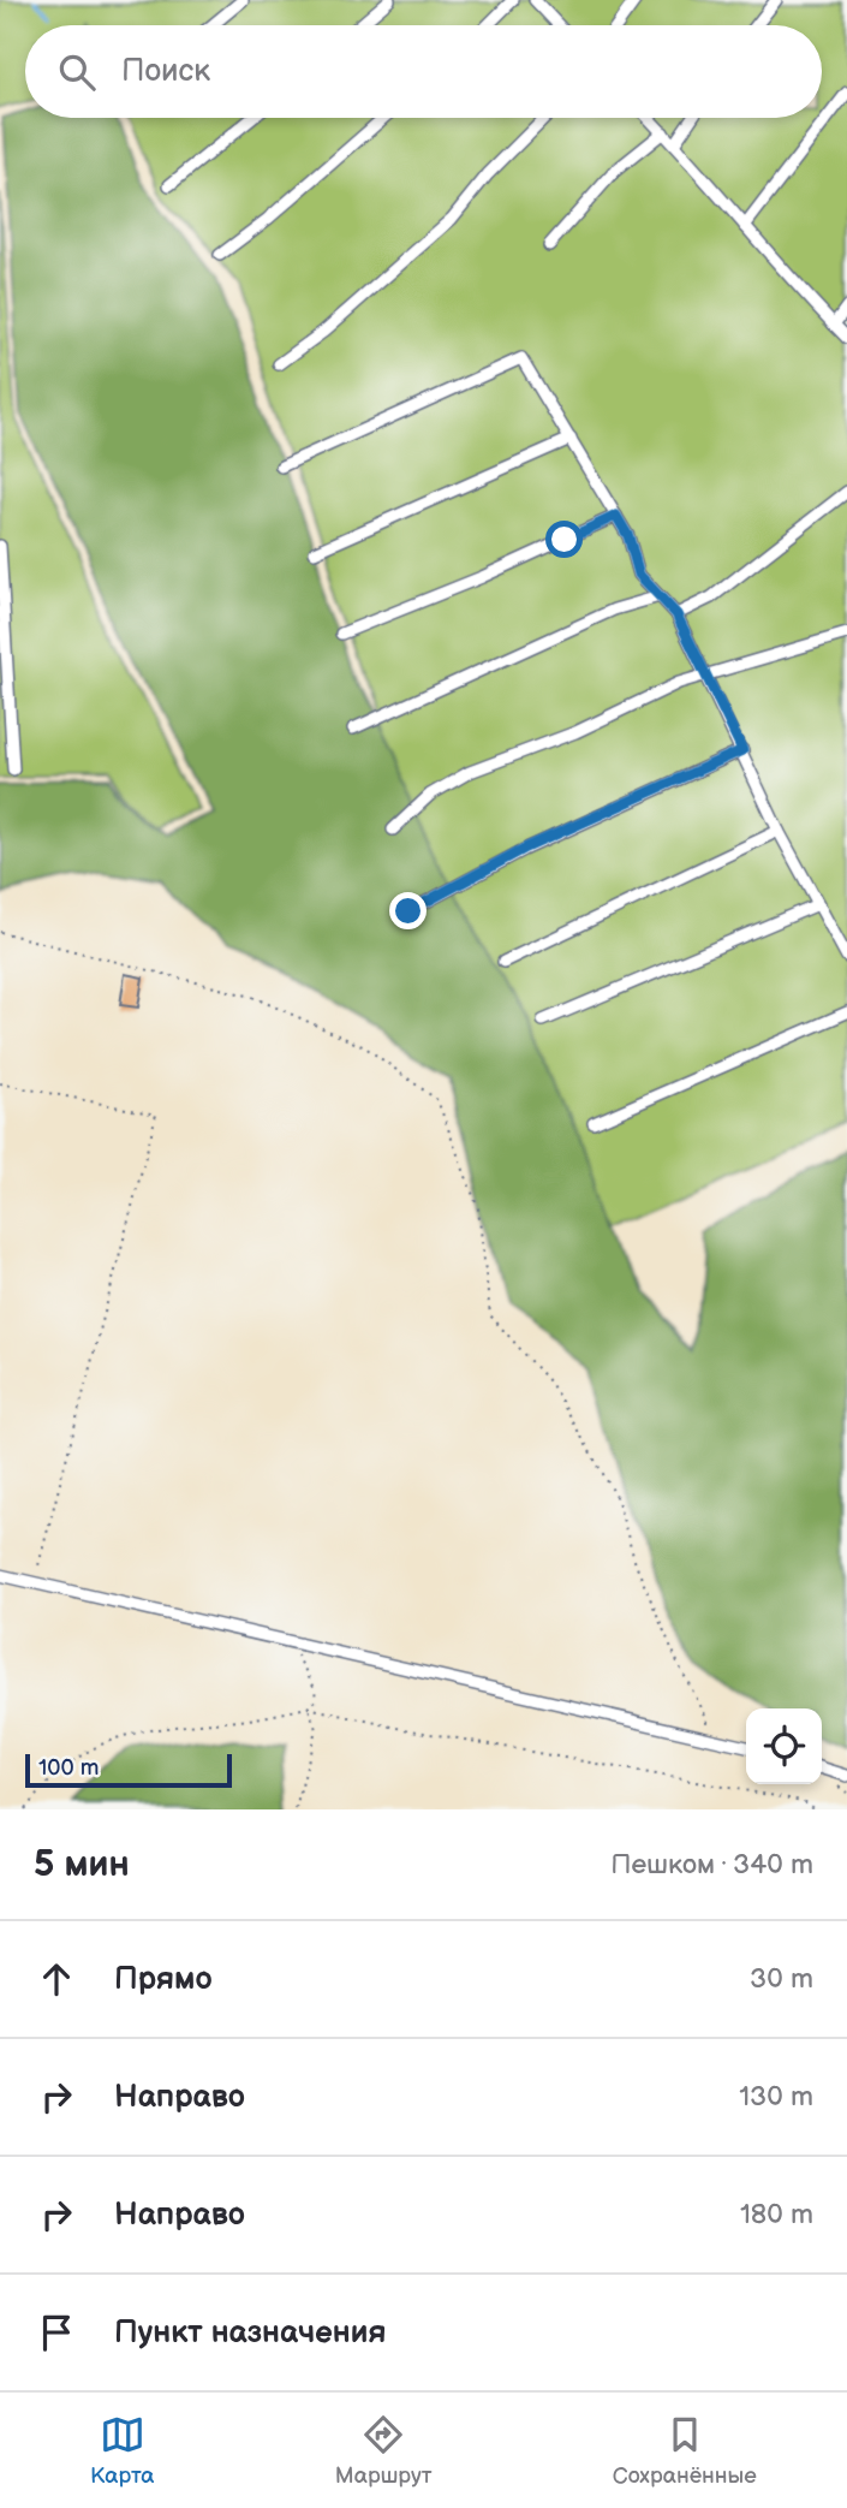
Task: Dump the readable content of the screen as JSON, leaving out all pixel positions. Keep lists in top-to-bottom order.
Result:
{
  "scale_bar": "100 m",
  "page": {
    "search": "Поиск",
    "scale": "100 m",
    "heading": ["5 мин", "Пешком · 340 m"],
    "list": [
      ["Прямо", "30 m"],
      ["Направо", "130 m"],
      ["Направо", "180 m"],
      "Пункт назначения"
    ],
    "nav": ["Карта", "Маршрут", "Сохранённые"]
  }
}
